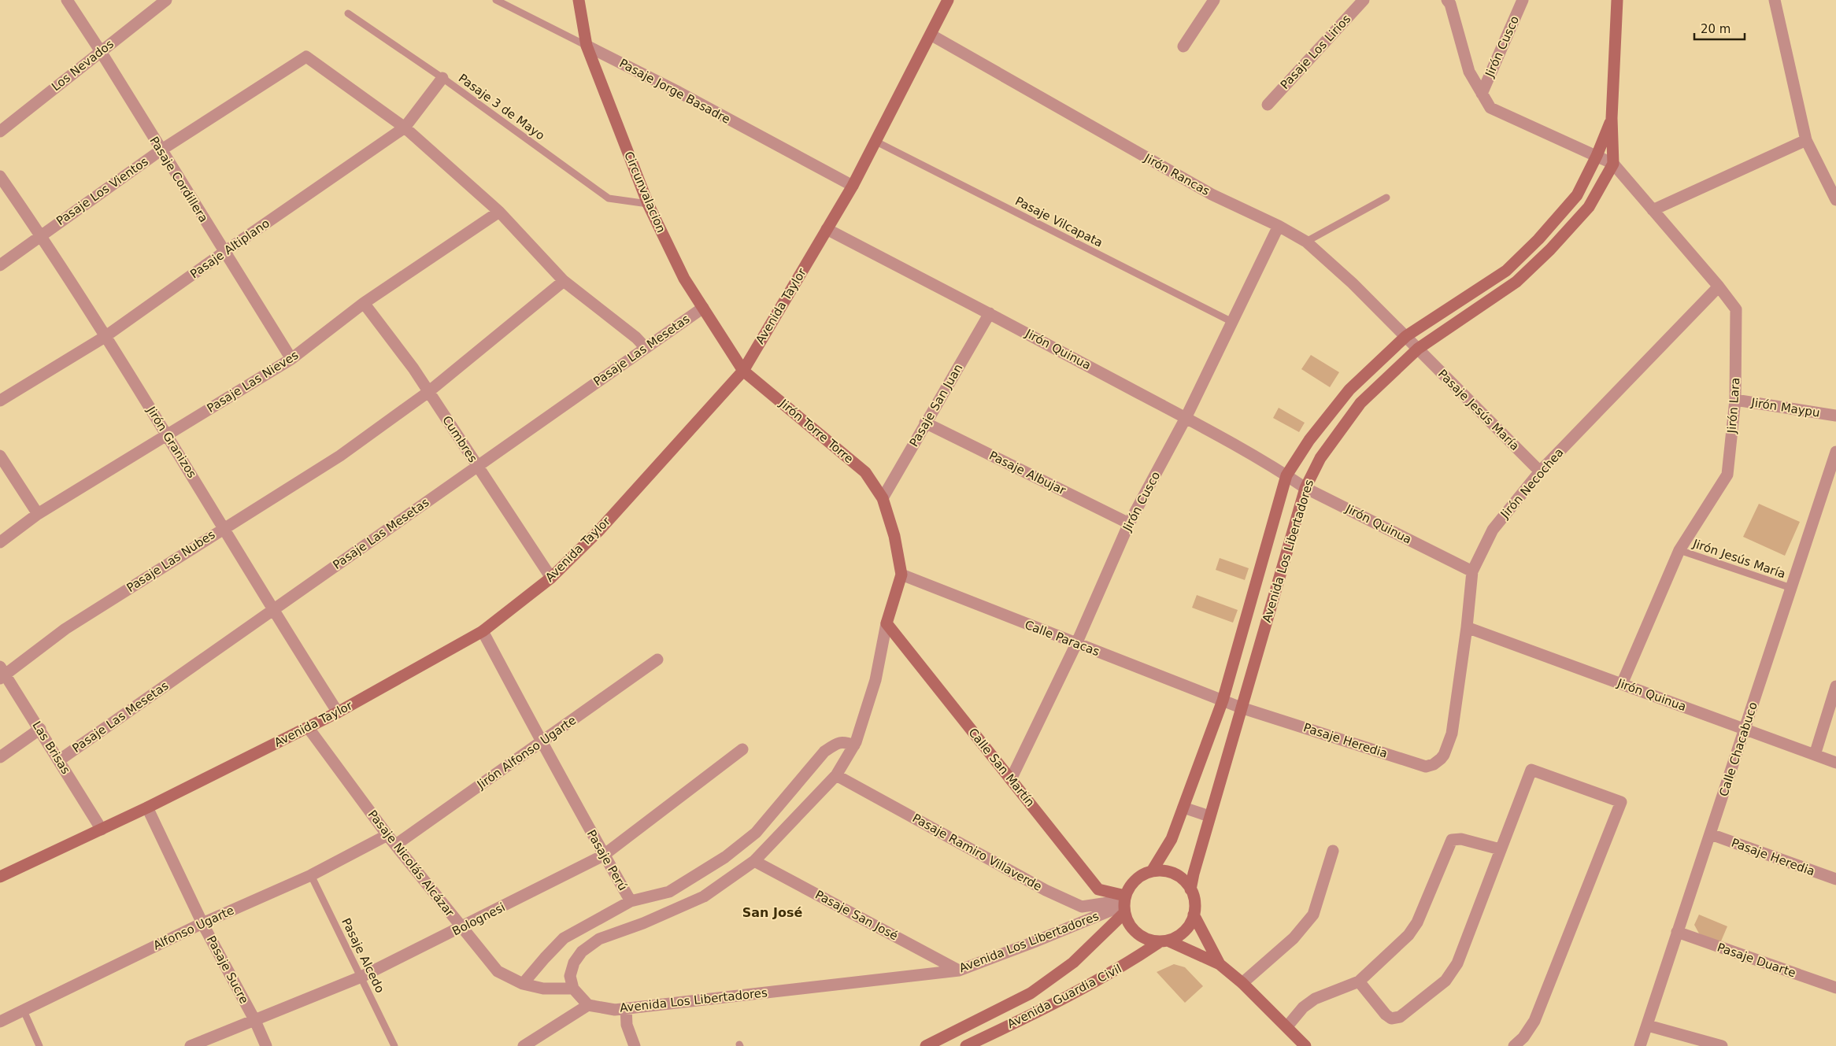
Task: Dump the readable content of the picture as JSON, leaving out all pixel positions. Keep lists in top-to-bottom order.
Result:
{
  "streets": {
    "street": [
      "Jirón Cusco",
      "Pasaje Los Lirios",
      "Los Nevados",
      "Pasaje Jorge Basadre",
      "Jirón Rancas",
      "Pasaje Cordillera",
      "Pasaje Los Vientos",
      "Circunvalacion",
      "Pasaje Altiplano",
      "Avenida Taylor",
      "Jirón Quinua",
      "Pasaje Las Mesetas",
      "Pasaje Las Nieves",
      "Pasaje San Juan",
      "Jirón Lara",
      "Jirón Maypu",
      "Pasaje Jesús María",
      "Jirón Torre Torre",
      "Cumbres",
      "Jirón Granizos",
      "Pasaje Albujar",
      "Jirón Necochea",
      "Avenida Los Libertadores",
      "Pasaje Las Nubes",
      "Calle Paracas",
      "Pasaje Heredia",
      "Las Brisas",
      "Calle Chacabuco",
      "Jirón Alfonso Ugarte",
      "Calle San Martín",
      "Pasaje Ramiro Villaverde",
      "Pasaje Perú",
      "Pasaje Nicolás Alcázar",
      "Pasaje San José",
      "Bolognesi",
      "Alfonso Ugarte",
      "Pasaje Duarte",
      "Pasaje Sucre",
      "Avenida Guardia Civil"
    ],
    "lane": [
      "Pasaje 3 de Mayo",
      "Pasaje Vilcapata",
      "Jirón Jesús María",
      "Pasaje Alcedo"
    ]
  },
  "crossings": [
    ["Jirón Cusco", "Jirón Rancas"],
    ["Jirón Cusco", "Pasaje Vilcapata"],
    ["Jirón Cusco", "Jirón Quinua"],
    ["Jirón Cusco", "Jirón Lara"],
    ["Jirón Cusco", "Pasaje Albujar"],
    ["Jirón Cusco", "Calle Paracas"],
    ["Jirón Cusco", "Calle San Martín"],
    ["Los Nevados", "Pasaje Cordillera"],
    ["Pasaje Jorge Basadre", "Circunvalacion"],
    ["Pasaje Jorge Basadre", "Avenida Taylor"],
    ["Pasaje 3 de Mayo", "Circunvalacion"],
    ["Pasaje 3 de Mayo", "Pasaje Altiplano"],
    ["Jirón Rancas", "Avenida Taylor"],
    ["Jirón Rancas", "Pasaje Jesús María"],
    ["Jirón Rancas", "Avenida Los Libertadores"],
    ["Pasaje Cordillera", "Pasaje Los Vientos"],
    ["Pasaje Cordillera", "Pasaje Altiplano"],
    ["Pasaje Cordillera", "Pasaje Las Nieves"],
    ["Pasaje Los Vientos", "Pasaje Altiplano"],
    ["Pasaje Los Vientos", "Jirón Granizos"],
    ["Circunvalacion", "Avenida Taylor"],
    ["Circunvalacion", "Pasaje Las Mesetas"],
    ["Circunvalacion", "Jirón Torre Torre"],
    ["Pasaje Vilcapata", "Avenida Taylor"],
    ["Pasaje Altiplano", "Jirón Granizos"],
    ["Avenida Taylor", "Jirón Quinua"],
    ["Avenida Taylor", "Jirón Torre Torre"],
    ["Avenida Taylor", "Cumbres"],
    ["Avenida Taylor", "Jirón Granizos"],
    ["Avenida Taylor", "Las Brisas"],
    ["Avenida Taylor", "Pasaje Perú"],
    ["Avenida Taylor", "Pasaje Nicolás Alcázar"],
    ["Avenida Taylor", "Pasaje Sucre"],
    ["Jirón Quinua", "Pasaje San Juan"],
    ["Jirón Quinua", "Jirón Lara"],
    ["Jirón Quinua", "Jirón Necochea"],
    ["Jirón Quinua", "Avenida Los Libertadores"],
    ["Jirón Quinua", "Calle Chacabuco"],
    ["Pasaje Las Mesetas", "Cumbres"],
    ["Pasaje Las Mesetas", "Jirón Granizos"],
    ["Pasaje Las Mesetas", "Las Brisas"],
    ["Pasaje Las Nieves", "Cumbres"],
    ["Pasaje Las Nieves", "Jirón Granizos"],
    ["Pasaje San Juan", "Jirón Torre Torre"],
    ["Pasaje San Juan", "Pasaje Albujar"],
    ["Jirón Lara", "Jirón Maypu"],
    ["Jirón Lara", "Jirón Necochea"],
    ["Jirón Lara", "Avenida Los Libertadores"],
    ["Jirón Lara", "Jirón Jesús María"],
    ["Pasaje Jesús María", "Jirón Necochea"],
    ["Pasaje Jesús María", "Avenida Los Libertadores"],
    ["Cumbres", "Pasaje Las Nubes"],
    ["Jirón Granizos", "Pasaje Las Nubes"],
    ["Jirón Necochea", "Pasaje Heredia"],
    ["Avenida Los Libertadores", "Calle Paracas"],
    ["Avenida Los Libertadores", "Pasaje Heredia"],
    ["Avenida Los Libertadores", "Calle San Martín"],
    ["Avenida Los Libertadores", "Pasaje Ramiro Villaverde"],
    ["Avenida Los Libertadores", "Pasaje San José"],
    ["Avenida Los Libertadores", "Avenida Guardia Civil"],
    ["Jirón Jesús María", "Calle Chacabuco"],
    ["Pasaje Las Nubes", "Las Brisas"],
    ["Calle Paracas", "Pasaje Heredia"],
    ["Pasaje Heredia", "Calle Chacabuco"],
    ["Calle Chacabuco", "Pasaje Duarte"],
    ["Jirón Alfonso Ugarte", "Pasaje Perú"],
    ["Jirón Alfonso Ugarte", "Pasaje Nicolás Alcázar"],
    ["Calle San Martín", "Pasaje Ramiro Villaverde"],
    ["Calle San Martín", "Avenida Guardia Civil"],
    ["Pasaje Ramiro Villaverde", "Avenida Guardia Civil"],
    ["Pasaje Perú", "Bolognesi"],
    ["Pasaje Nicolás Alcázar", "Bolognesi"],
    ["Pasaje Nicolás Alcázar", "Alfonso Ugarte"],
    ["Bolognesi", "Pasaje Alcedo"],
    ["Bolognesi", "Pasaje Sucre"],
    ["Alfonso Ugarte", "Pasaje Alcedo"],
    ["Alfonso Ugarte", "Pasaje Sucre"]
  ],
  "districts": ["San José"],
  "scale_bar": "20 m"
}
